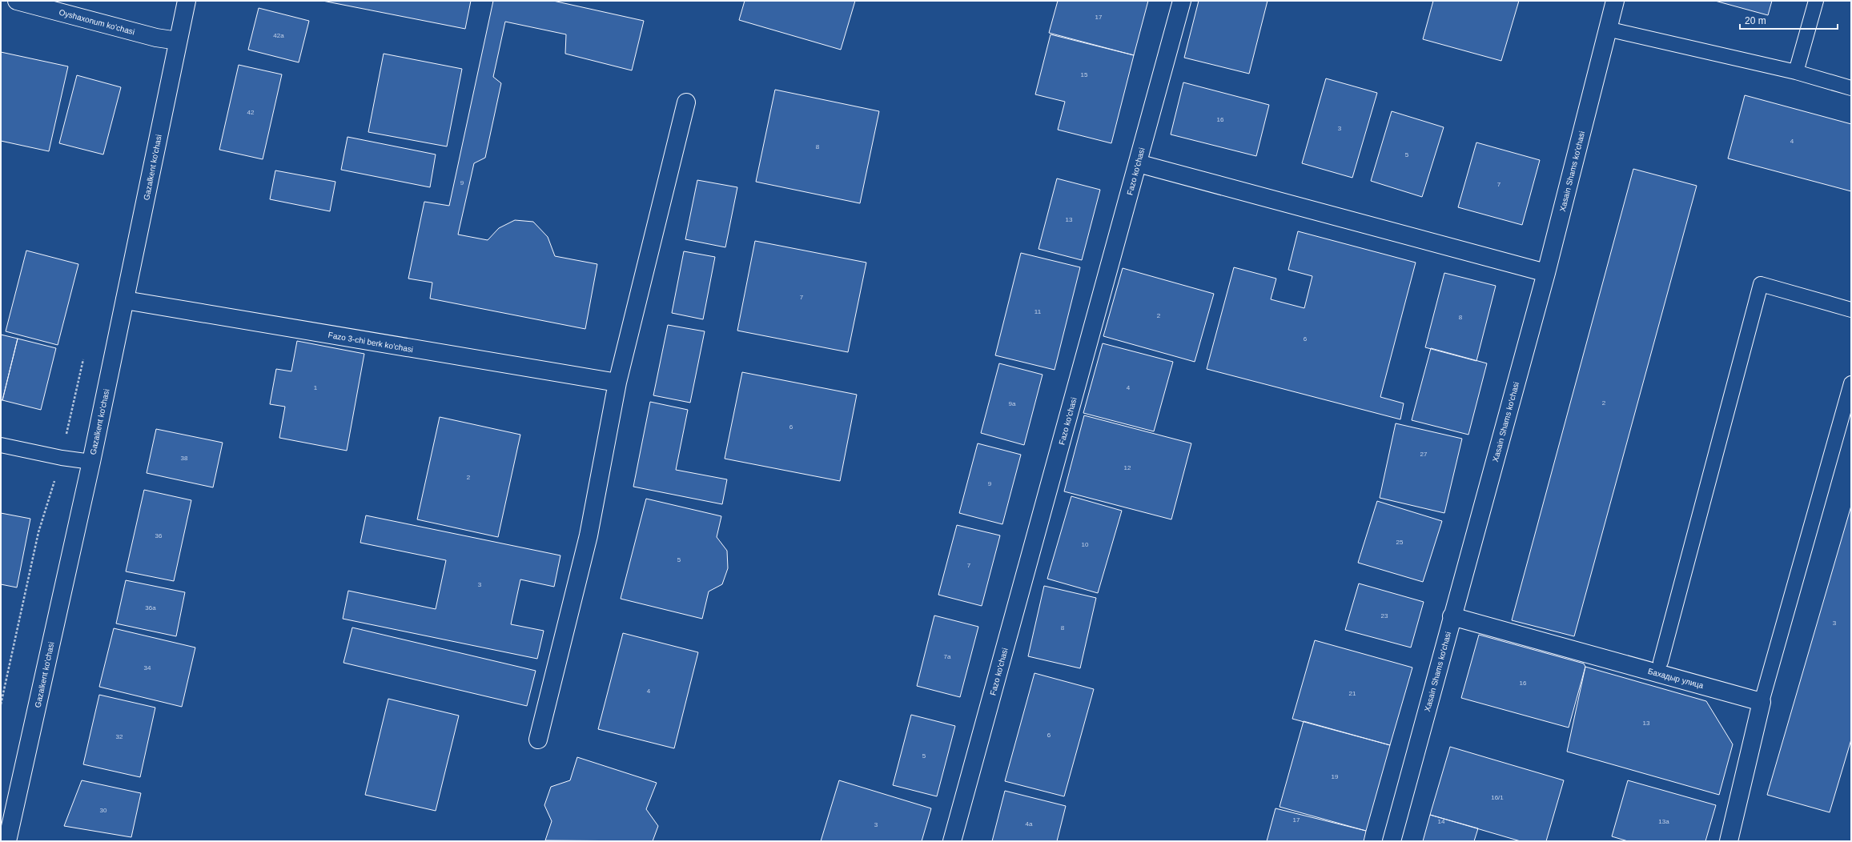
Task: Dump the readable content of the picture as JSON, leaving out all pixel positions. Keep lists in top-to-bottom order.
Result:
{
  "streets": {
    "street": [
      "Oyshaxonum ko'chasi",
      "Gazalkent ko'chasi",
      "Fazo ko'chasi",
      "Xasain Shams ko'chasi",
      "Fazo 3-chi berk ko'chasi",
      "Бахадыр улица"
    ]
  },
  "crossings": [
    ["Oyshaxonum ko'chasi", "Gazalkent ko'chasi"],
    ["Gazalkent ko'chasi", "Fazo 3-chi berk ko'chasi"],
    ["Xasain Shams ko'chasi", "Бахадыр улица"]
  ],
  "house_numbers": [
    "17",
    "42a",
    "15",
    "42",
    "16",
    "3",
    "4",
    "8",
    "5",
    "9",
    "7",
    "13",
    "7",
    "11",
    "2",
    "8",
    "6",
    "1",
    "4",
    "2",
    "9a",
    "6",
    "27",
    "38",
    "12",
    "2",
    "9",
    "36",
    "25",
    "10",
    "5",
    "7",
    "3",
    "36a",
    "23",
    "3",
    "8",
    "7a",
    "34",
    "16",
    "4",
    "21",
    "13",
    "6",
    "32",
    "5",
    "19",
    "16/1",
    "30",
    "17",
    "14",
    "13а",
    "4a",
    "3"
  ],
  "scale_bar": "20 m"
}
